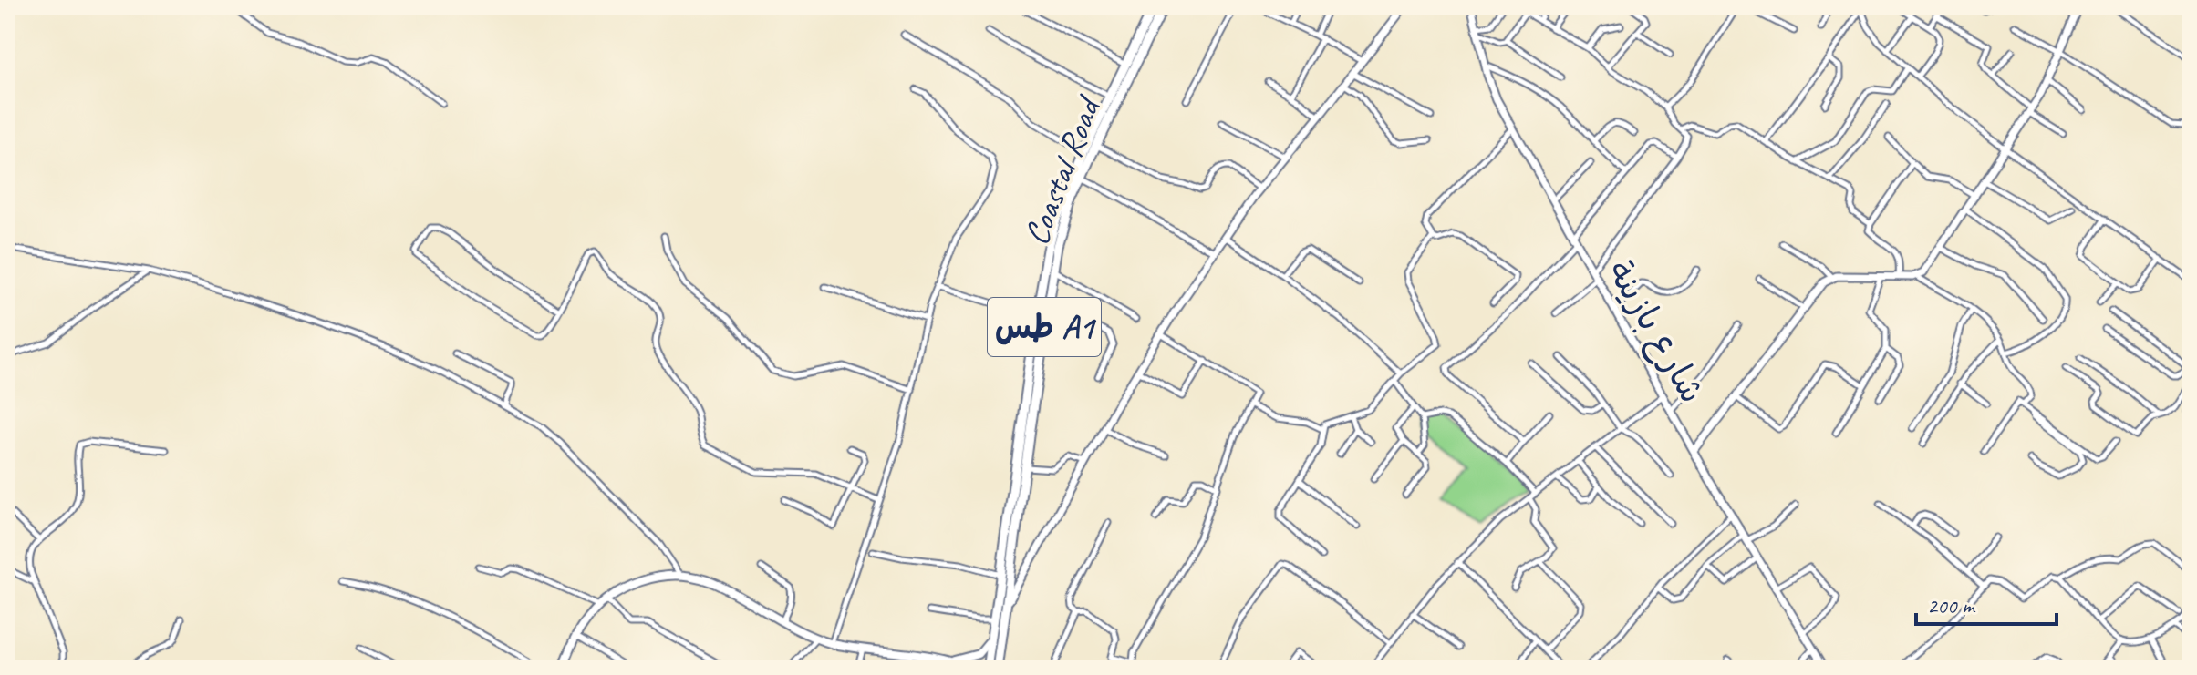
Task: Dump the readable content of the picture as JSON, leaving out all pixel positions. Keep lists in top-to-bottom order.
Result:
{
  "streets": {
    "highway": ["Coastal Road", "طس A1"],
    "street": ["شارع بازينة"]
  },
  "scale_bar": "200 m"
}
